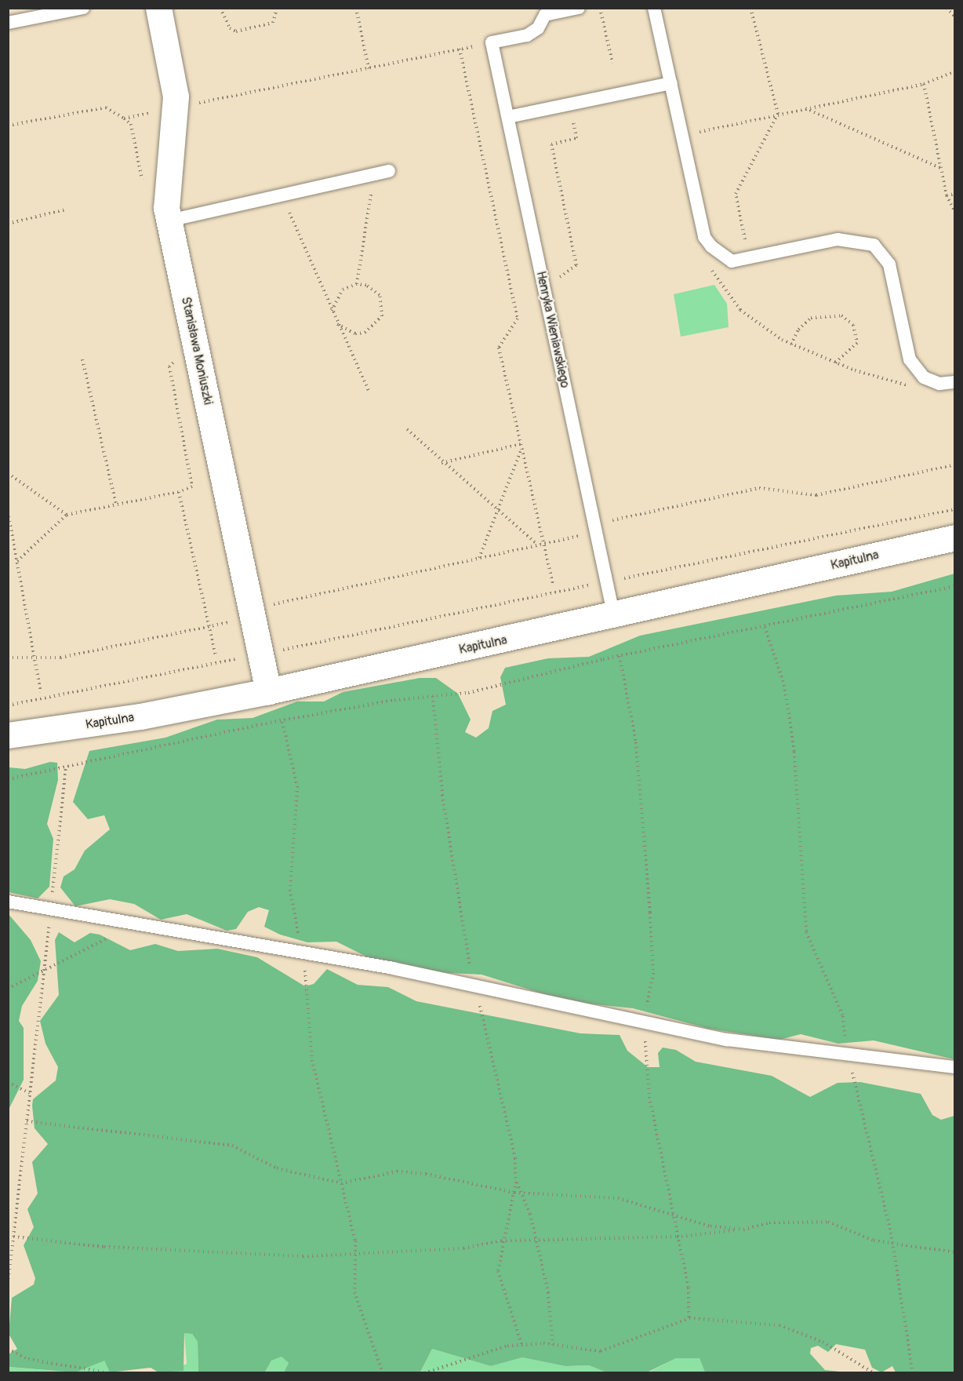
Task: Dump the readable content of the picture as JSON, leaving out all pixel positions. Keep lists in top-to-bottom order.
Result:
{
  "streets": {
    "street": ["Stanisława Moniuszki", "Kapitulna"],
    "lane": ["Henryka Wieniawskiego"]
  },
  "crossings": [
    ["Henryka Wieniawskiego", "Kapitulna"],
    ["Stanisława Moniuszki", "Kapitulna"]
  ]
}
